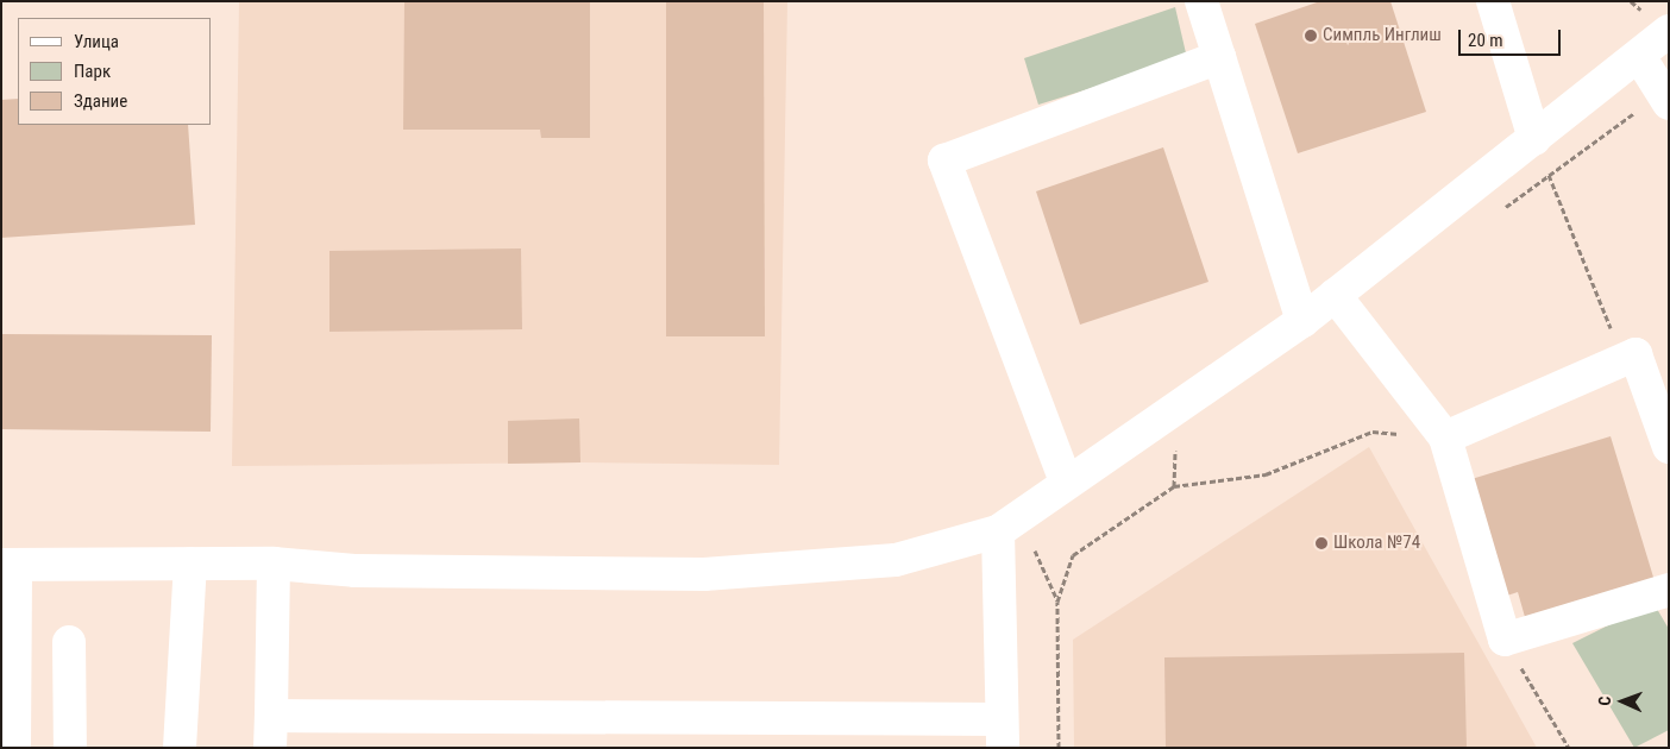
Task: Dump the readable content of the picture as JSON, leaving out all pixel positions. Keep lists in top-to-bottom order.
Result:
{
  "places": ["Симпль Инглиш", "Школа №74"],
  "legend": ["Улица", "Парк", "Здание"],
  "scale_bar": "20 m",
  "north": "left"
}
